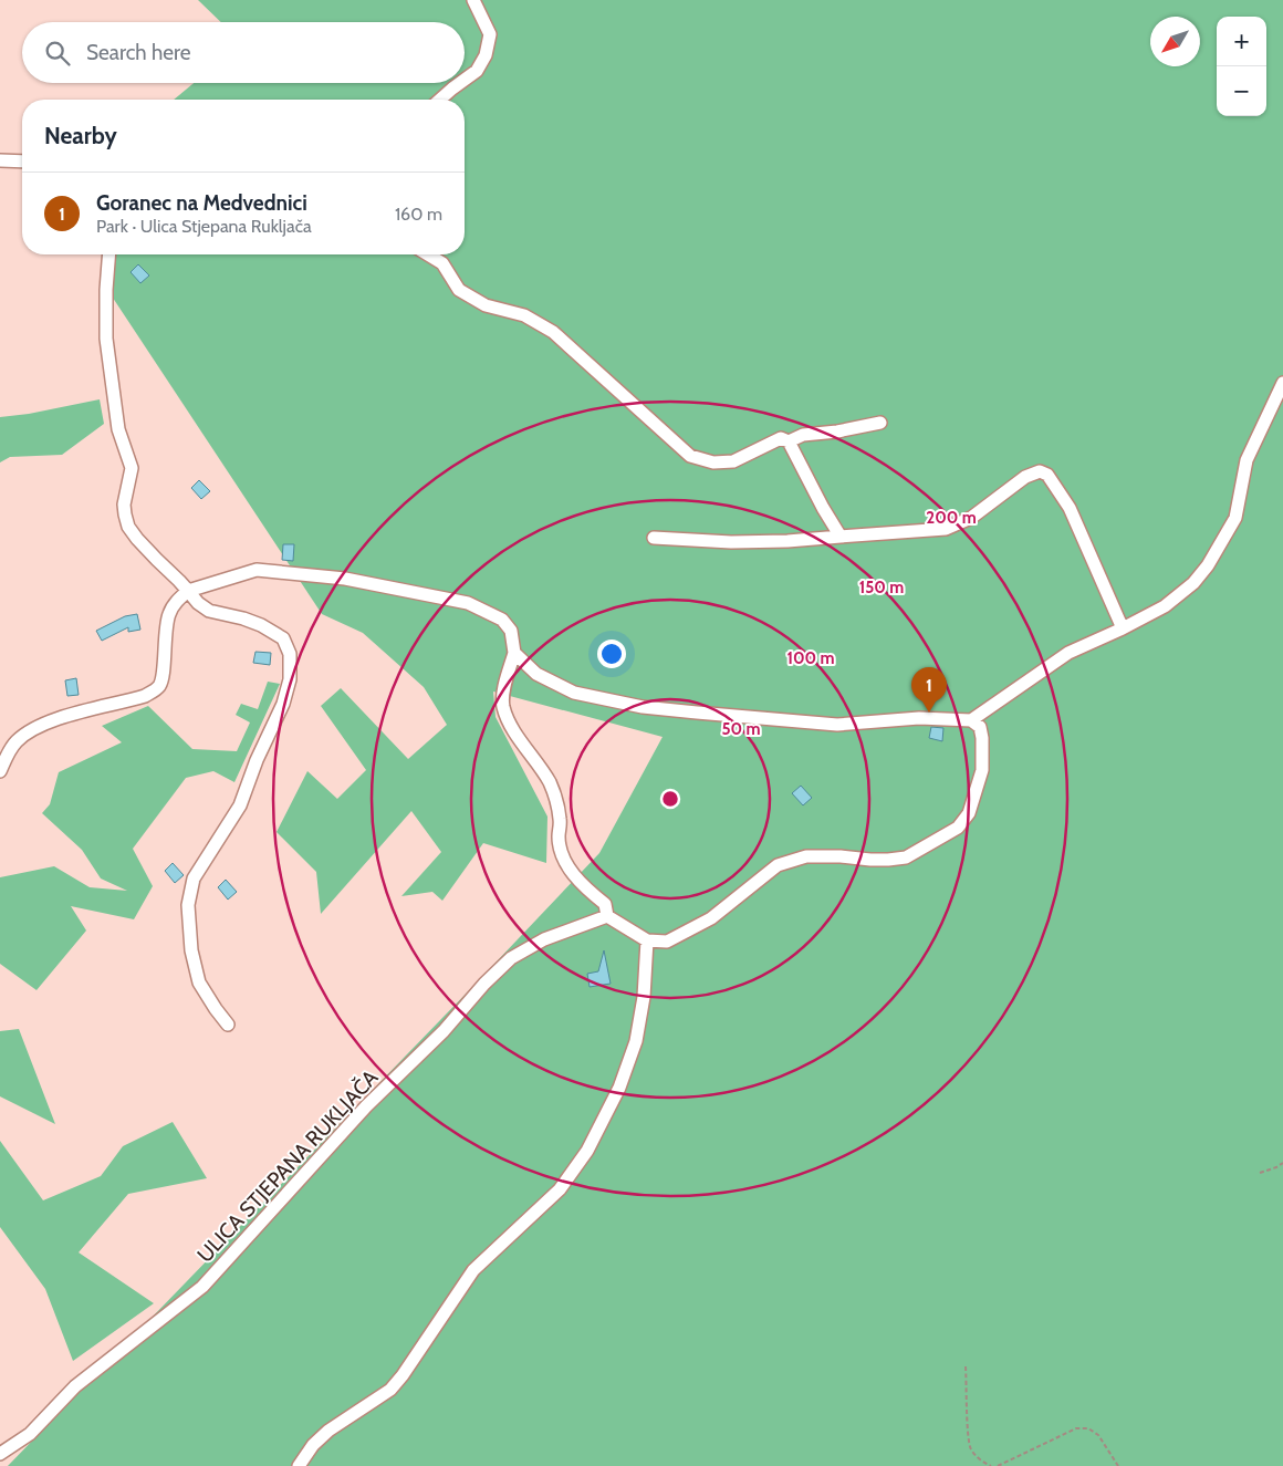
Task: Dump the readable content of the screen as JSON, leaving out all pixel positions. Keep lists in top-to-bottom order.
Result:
{
  "streets": {
    "street": ["ULICA STJEPANA RUKLJAČA"]
  },
  "north": "bottom left",
  "page": {
    "map_buttons": ["+", "−"],
    "search": "Search here",
    "heading": "Nearby",
    "list": [
      {
        "mark": "1",
        "name": "Goranec na Medvednici",
        "note": "Park · Ulica Stjepana Rukljača",
        "value": "160 m"
      }
    ],
    "pins": "1"
  },
  "rings": [
    "200 m",
    "150 m",
    "100 m",
    "50 m"
  ]
}
